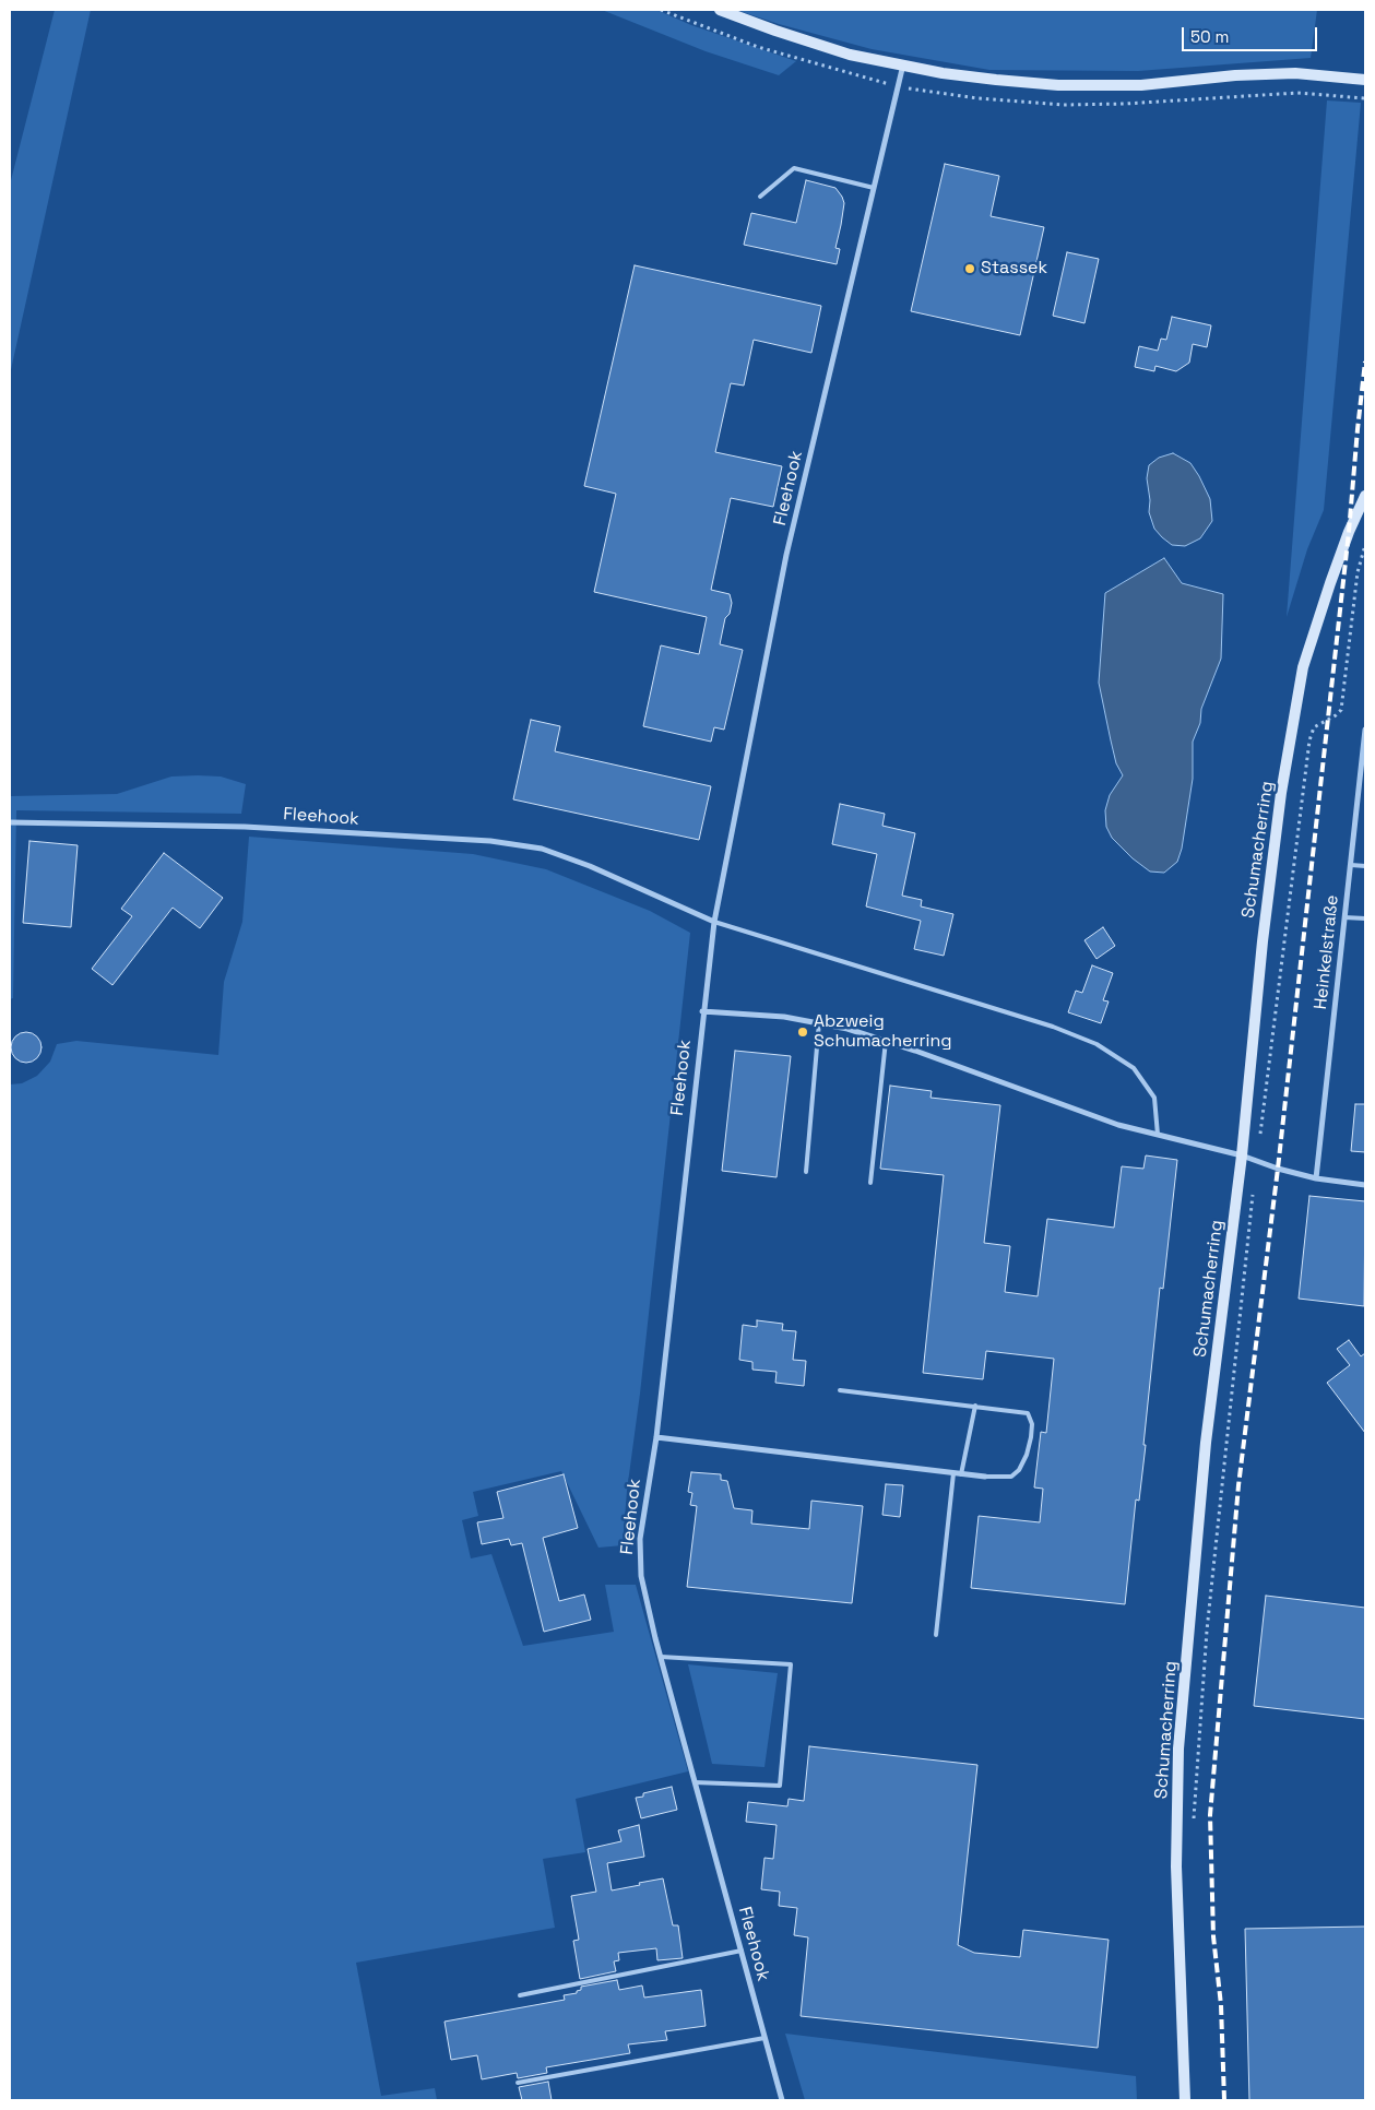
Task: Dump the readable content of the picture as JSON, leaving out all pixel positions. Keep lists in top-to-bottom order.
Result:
{
  "streets": {
    "main road": ["Schumacherring"],
    "street": ["Fleehook", "Heinkelstraße"]
  },
  "places": ["Stassek", "Abzweig Schumacherring"],
  "scale_bar": "50 m"
}
